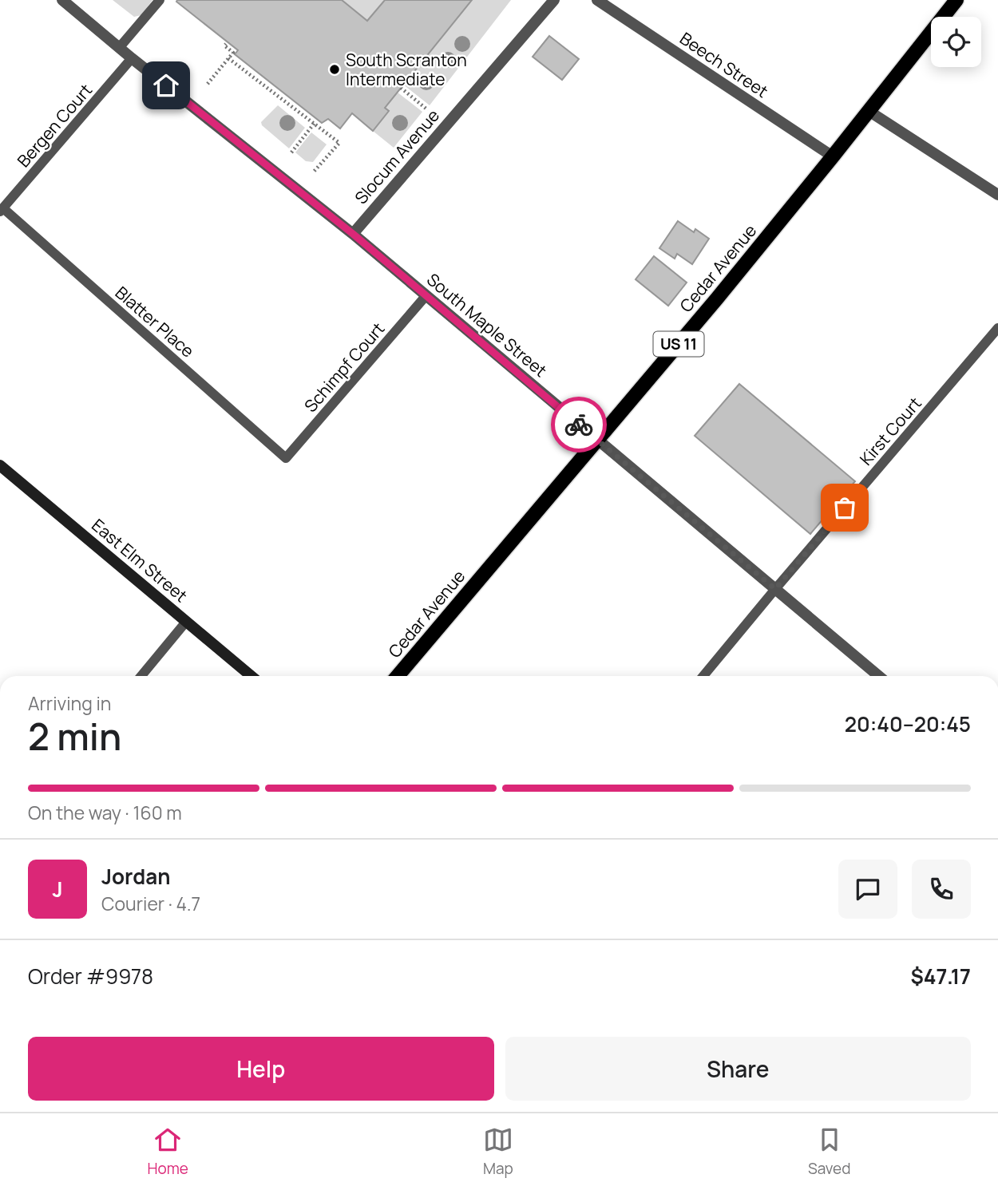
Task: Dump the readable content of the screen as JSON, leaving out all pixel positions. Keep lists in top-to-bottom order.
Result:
{
  "streets": {
    "main road": ["Cedar Avenue", "US 11"],
    "street": [
      "Beech Street",
      "Slocum Avenue",
      "South Maple Street",
      "East Elm Street"
    ],
    "lane": [
      "Bergen Court",
      "Blatter Place",
      "Schimpf Court",
      "Kirst Court"
    ]
  },
  "crossings": [
    ["Beech Street", "Cedar Avenue"],
    ["Bergen Court", "Blatter Place"],
    ["Bergen Court", "South Maple Street"],
    ["Slocum Avenue", "South Maple Street"],
    ["Cedar Avenue", "South Maple Street"],
    ["Blatter Place", "Schimpf Court"],
    ["South Maple Street", "Schimpf Court"],
    ["South Maple Street", "Kirst Court"]
  ],
  "places": ["South Scranton Intermediate"],
  "page": {
    "heading": ["2 min", "Arriving in", "20:40–20:45"],
    "panel": [
      "Jordan",
      "Courier · 4.7",
      "Order #9978",
      "$47.17"
    ],
    "bar": "On the way · 160 m",
    "round": "J",
    "buttons": ["Help", "Share"],
    "tabs": ["Home", "Map", "Saved"]
  }
}
